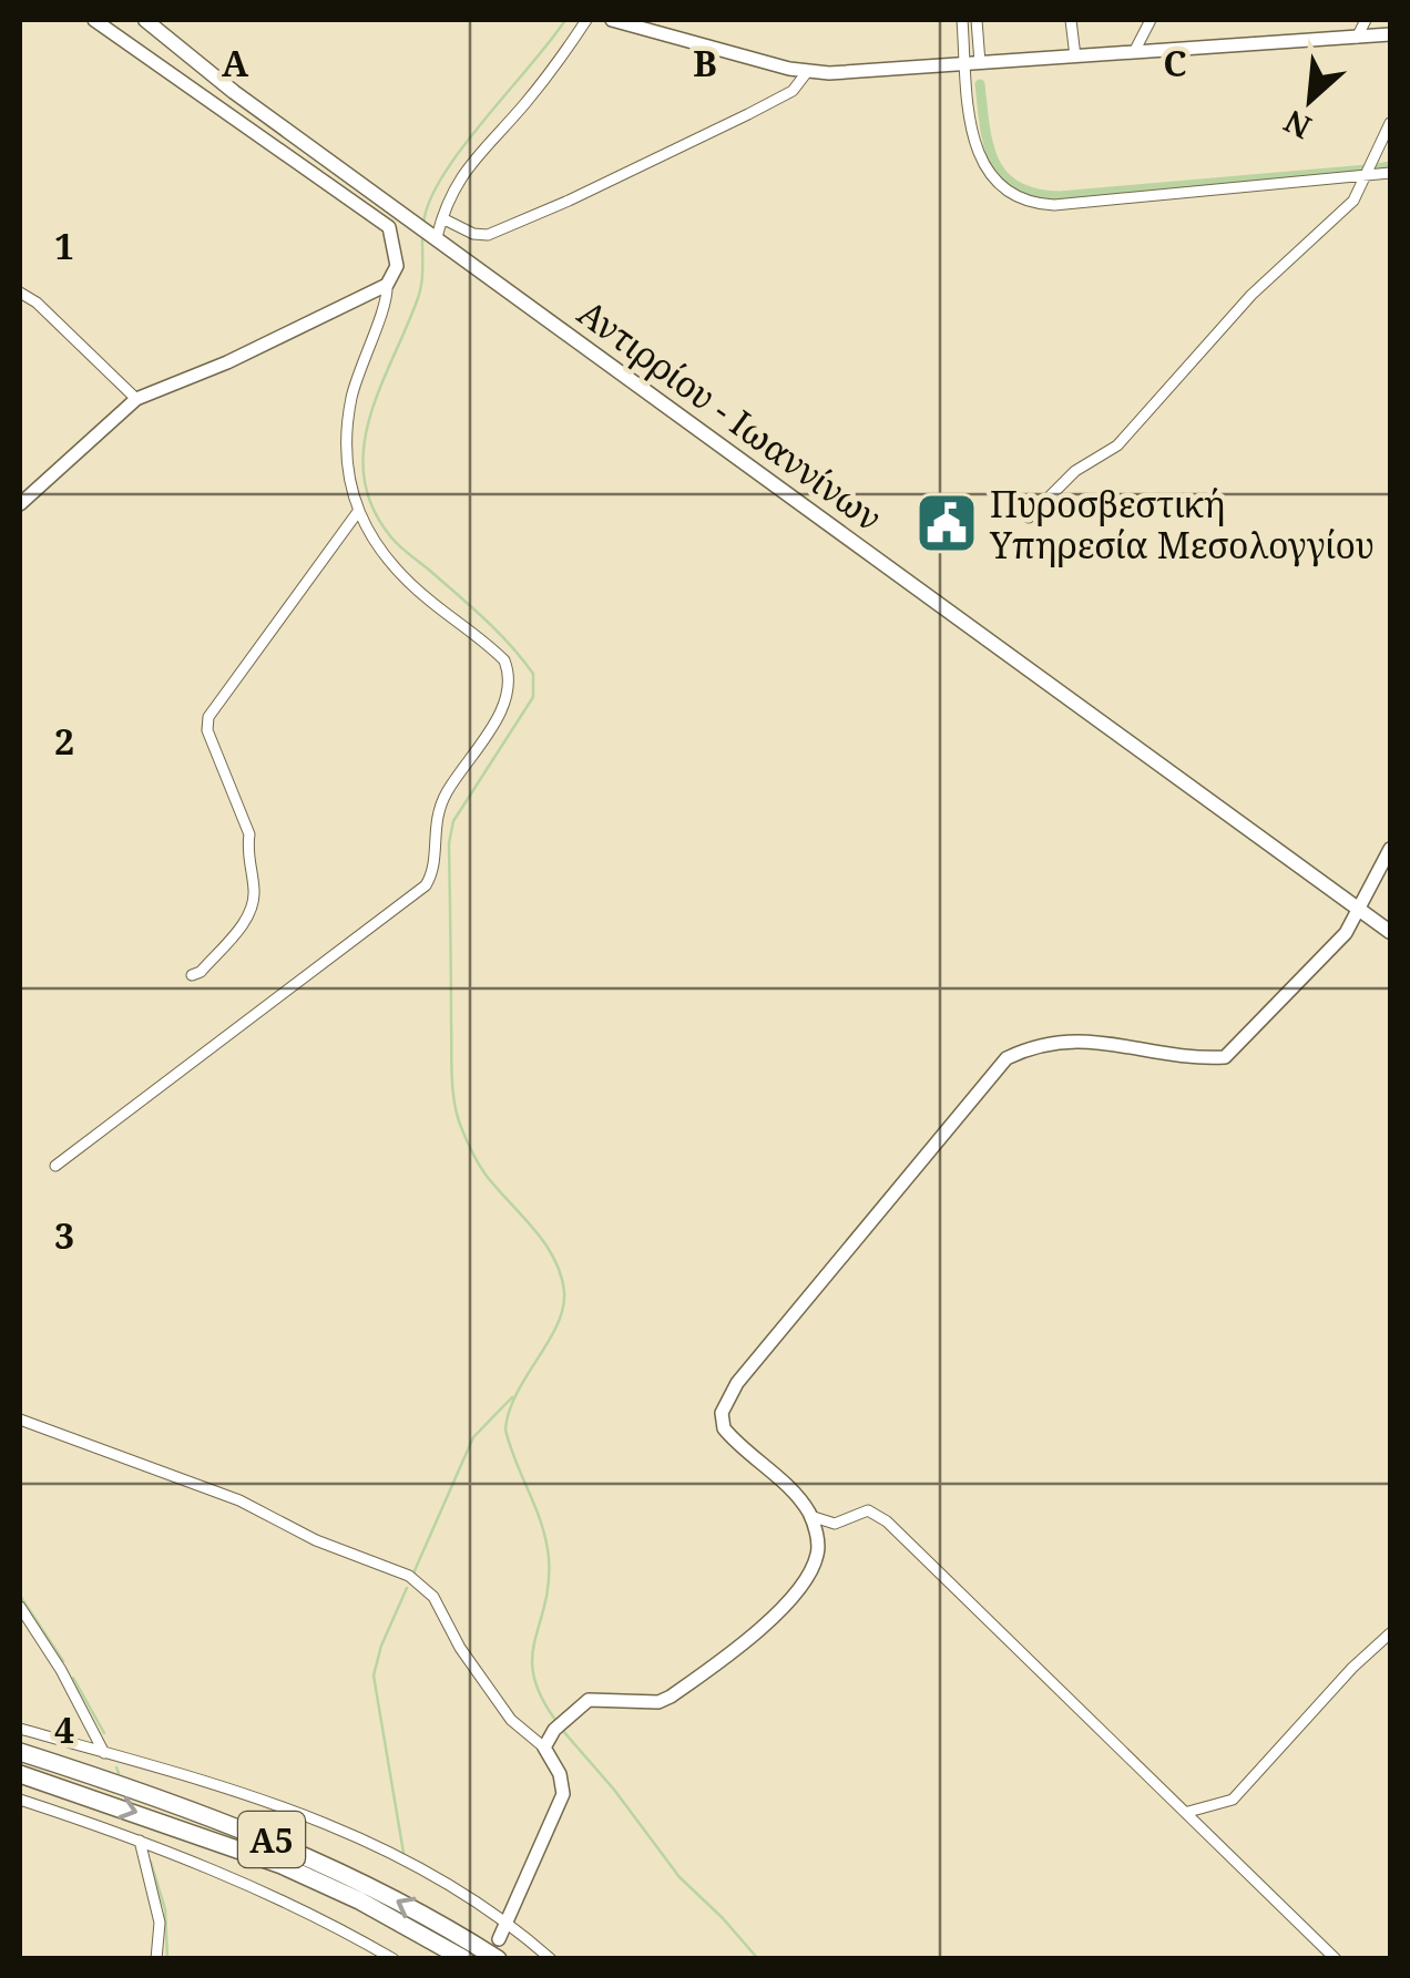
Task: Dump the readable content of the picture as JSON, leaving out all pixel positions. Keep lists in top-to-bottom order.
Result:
{
  "streets": {
    "highway": ["Α5"],
    "main road": ["Αντιρρίου - Ιωαννίνων"]
  },
  "places": {
    "public building": ["Πυροσβεστική Υπηρεσία Μεσολογγίου"]
  },
  "north": "bottom left",
  "grid": {
    "columns": ["A", "B", "C"],
    "rows": [
      "1",
      "2",
      "3",
      "4"
    ]
  }
}
